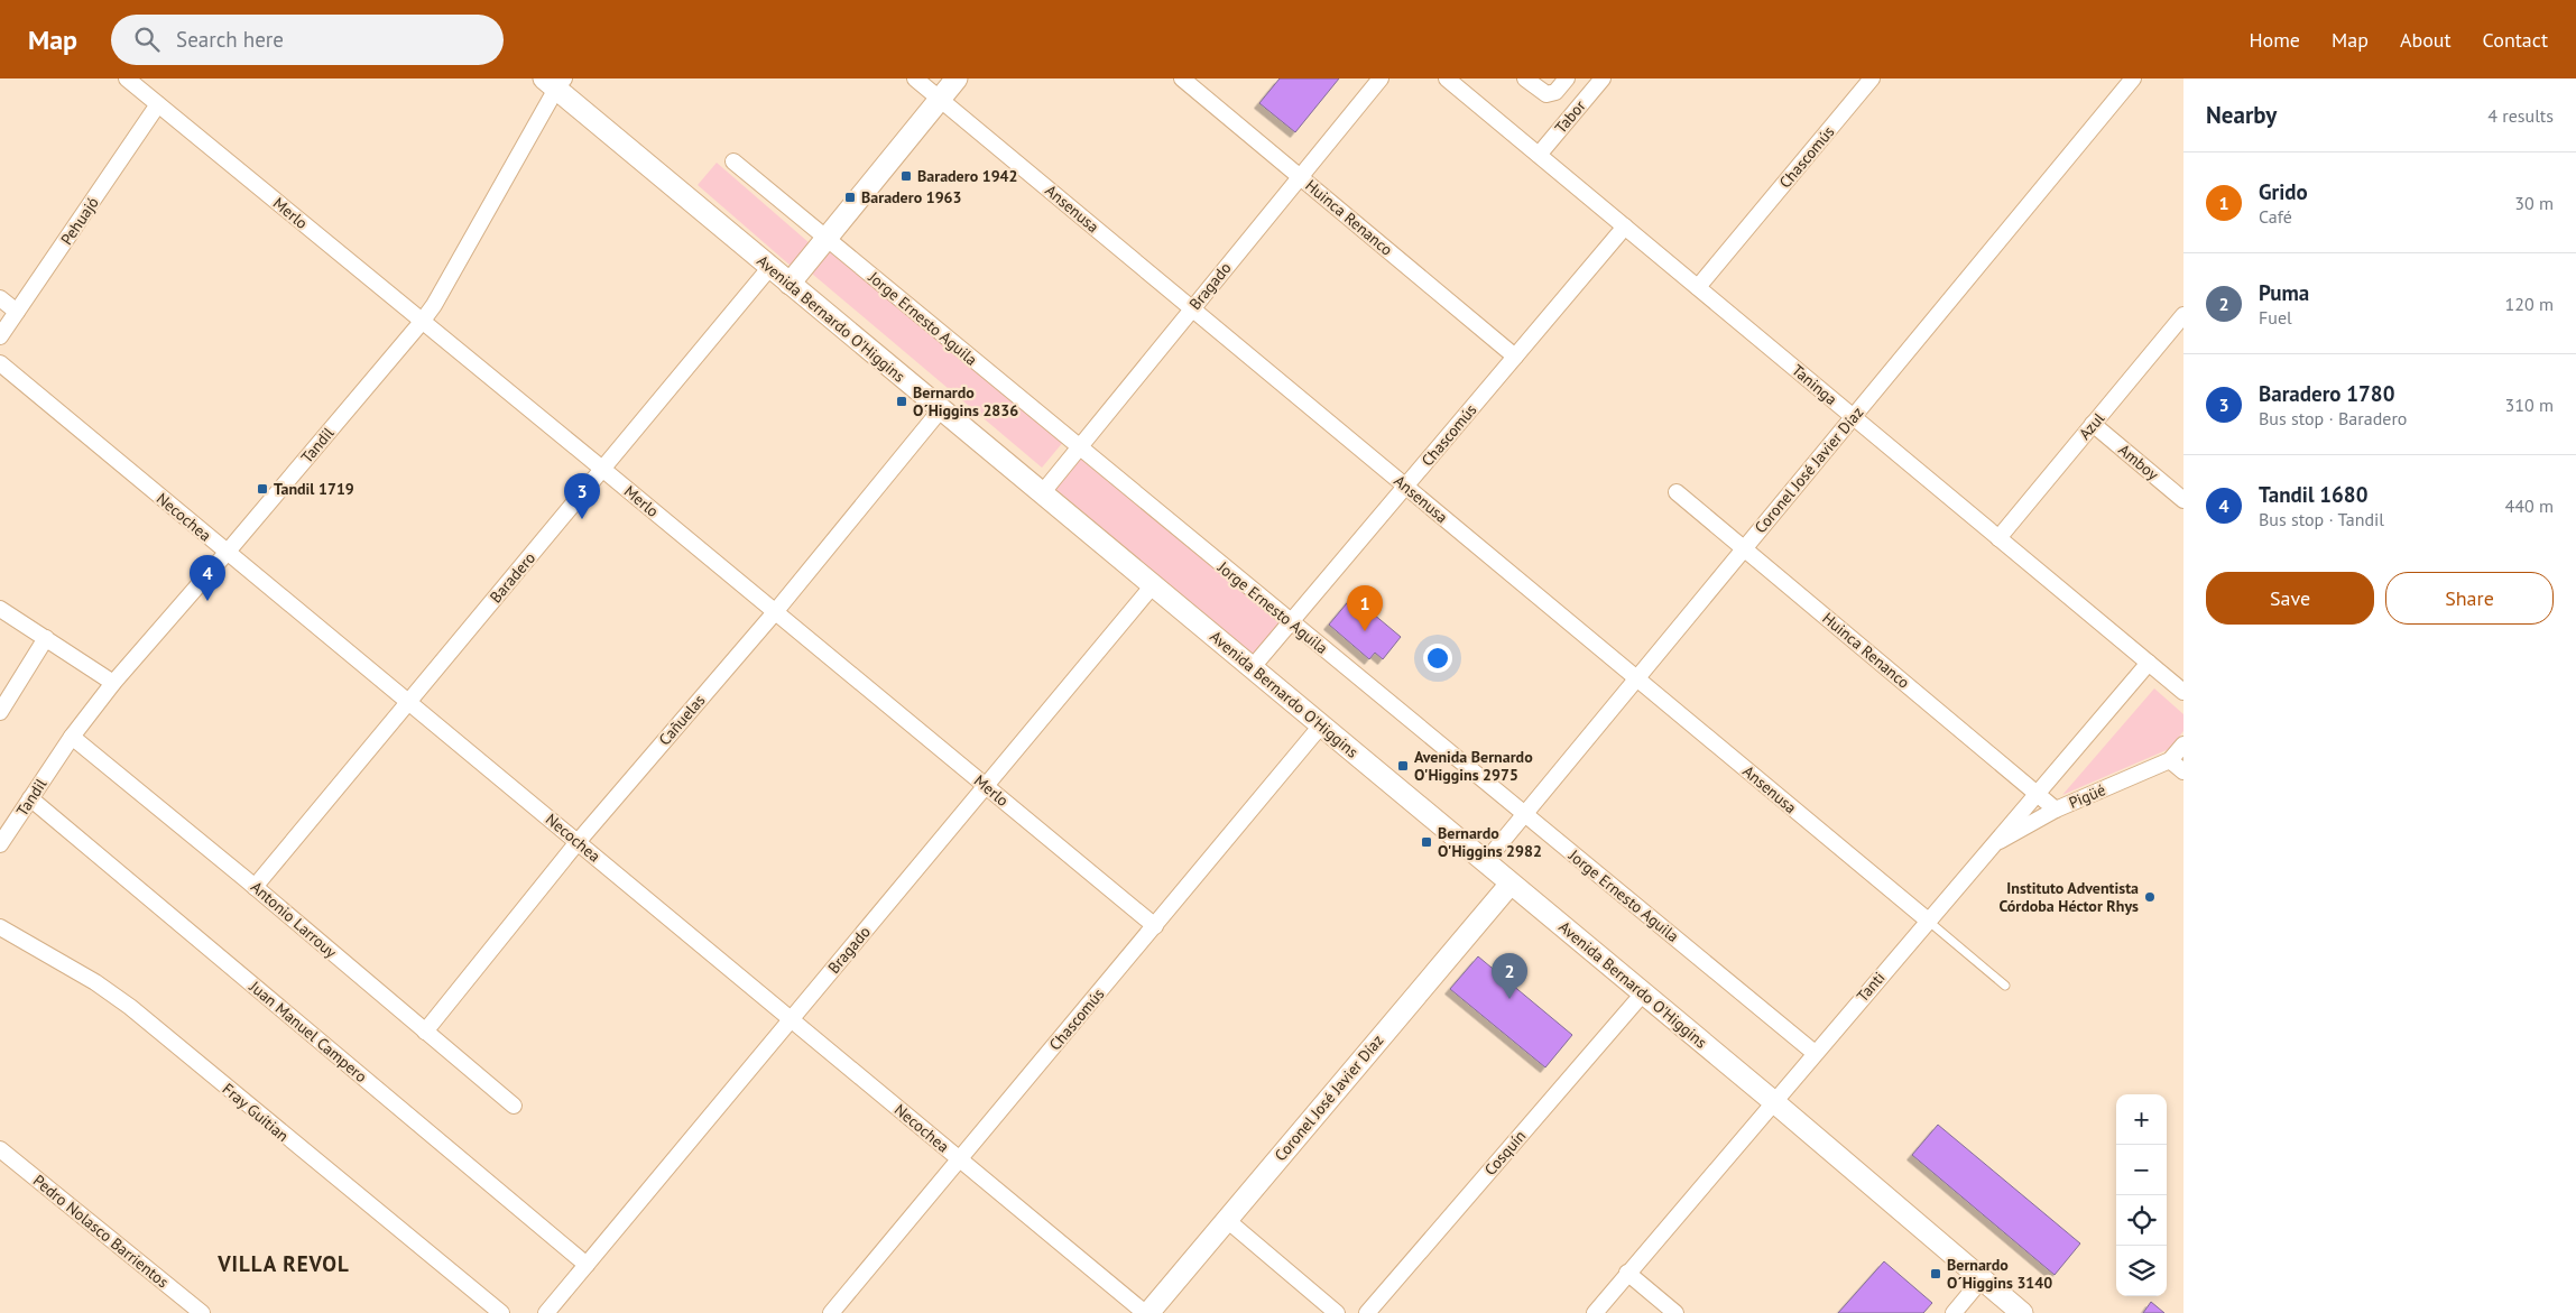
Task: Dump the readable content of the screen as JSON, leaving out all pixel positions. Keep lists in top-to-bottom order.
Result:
{
  "streets": {
    "main road": ["Avenida Bernardo O'Higgins", "Coronel José Javier Díaz"],
    "street": [
      "Tabor",
      "Chascomús",
      "Ansenusa",
      "Merlo",
      "Huinca Renanco",
      "Pehuajó",
      "Bragado",
      "Jorge Ernesto Aguila",
      "Taninga",
      "Azul",
      "Tandil",
      "Amboy",
      "Necochea",
      "Baradero",
      "Cañuelas",
      "Pigüé",
      "Antonio Larrouy",
      "Tanti",
      "Juan Manuel Campero",
      "Fray Guitian",
      "Cosquín",
      "Pedro Nolasco Barrientos"
    ]
  },
  "crossings": [
    ["Tabor", "Taninga"],
    ["Chascomús", "Ansenusa"],
    ["Chascomús", "Merlo"],
    ["Chascomús", "Huinca Renanco"],
    ["Chascomús", "Avenida Bernardo O'Higgins"],
    ["Chascomús", "Jorge Ernesto Aguila"],
    ["Chascomús", "Taninga"],
    ["Chascomús", "Necochea"],
    ["Ansenusa", "Bragado"],
    ["Ansenusa", "Coronel José Javier Díaz"],
    ["Ansenusa", "Tanti"],
    ["Merlo", "Pehuajó"],
    ["Merlo", "Bragado"],
    ["Merlo", "Tandil"],
    ["Merlo", "Baradero"],
    ["Merlo", "Cañuelas"],
    ["Huinca Renanco", "Bragado"],
    ["Huinca Renanco", "Coronel José Javier Díaz"],
    ["Huinca Renanco", "Pigüé"],
    ["Huinca Renanco", "Tanti"],
    ["Bragado", "Avenida Bernardo O'Higgins"],
    ["Bragado", "Jorge Ernesto Aguila"],
    ["Bragado", "Necochea"],
    ["Bragado", "Juan Manuel Campero"],
    ["Avenida Bernardo O'Higgins", "Tandil"],
    ["Avenida Bernardo O'Higgins", "Coronel José Javier Díaz"],
    ["Avenida Bernardo O'Higgins", "Baradero"],
    ["Avenida Bernardo O'Higgins", "Cañuelas"],
    ["Avenida Bernardo O'Higgins", "Tanti"],
    ["Avenida Bernardo O'Higgins", "Cosquín"],
    ["Jorge Ernesto Aguila", "Coronel José Javier Díaz"],
    ["Jorge Ernesto Aguila", "Tanti"],
    ["Taninga", "Azul"],
    ["Taninga", "Coronel José Javier Díaz"],
    ["Taninga", "Tanti"],
    ["Azul", "Amboy"],
    ["Tandil", "Necochea"],
    ["Tandil", "Antonio Larrouy"],
    ["Tandil", "Juan Manuel Campero"],
    ["Coronel José Javier Díaz", "Necochea"],
    ["Necochea", "Baradero"],
    ["Necochea", "Cañuelas"],
    ["Baradero", "Antonio Larrouy"],
    ["Cañuelas", "Antonio Larrouy"],
    ["Pigüé", "Tanti"]
  ],
  "districts": ["VILLA REVOL"],
  "places": {
    "transit": [
      "Baradero 1942",
      "Baradero 1963",
      "Bernardo O´Higgins 2836",
      "Tandil 1719",
      "Avenida Bernardo O'Higgins 2975",
      "Bernardo O'Higgins 2982",
      "Bernardo O´Higgins 3140"
    ],
    "other": ["Instituto Adventista Córdoba Héctor Rhys"]
  },
  "page": {
    "header": "Map",
    "search": "Search here",
    "nav": [
      "Home",
      "Map",
      "About",
      "Contact"
    ],
    "heading": ["Nearby", "4 results"],
    "list": [
      {
        "mark": "1",
        "name": "Grido",
        "note": "Café",
        "value": "30 m"
      },
      {
        "mark": "2",
        "name": "Puma",
        "note": "Fuel",
        "value": "120 m"
      },
      {
        "mark": "3",
        "name": "Baradero 1780",
        "note": "Bus stop · Baradero",
        "value": "310 m"
      },
      {
        "mark": "4",
        "name": "Tandil 1680",
        "note": "Bus stop · Tandil",
        "value": "440 m"
      }
    ],
    "pins": [
      "3",
      "4",
      "1",
      "2"
    ],
    "buttons": ["Save", "Share"],
    "map_buttons": ["+", "−"]
  }
}
